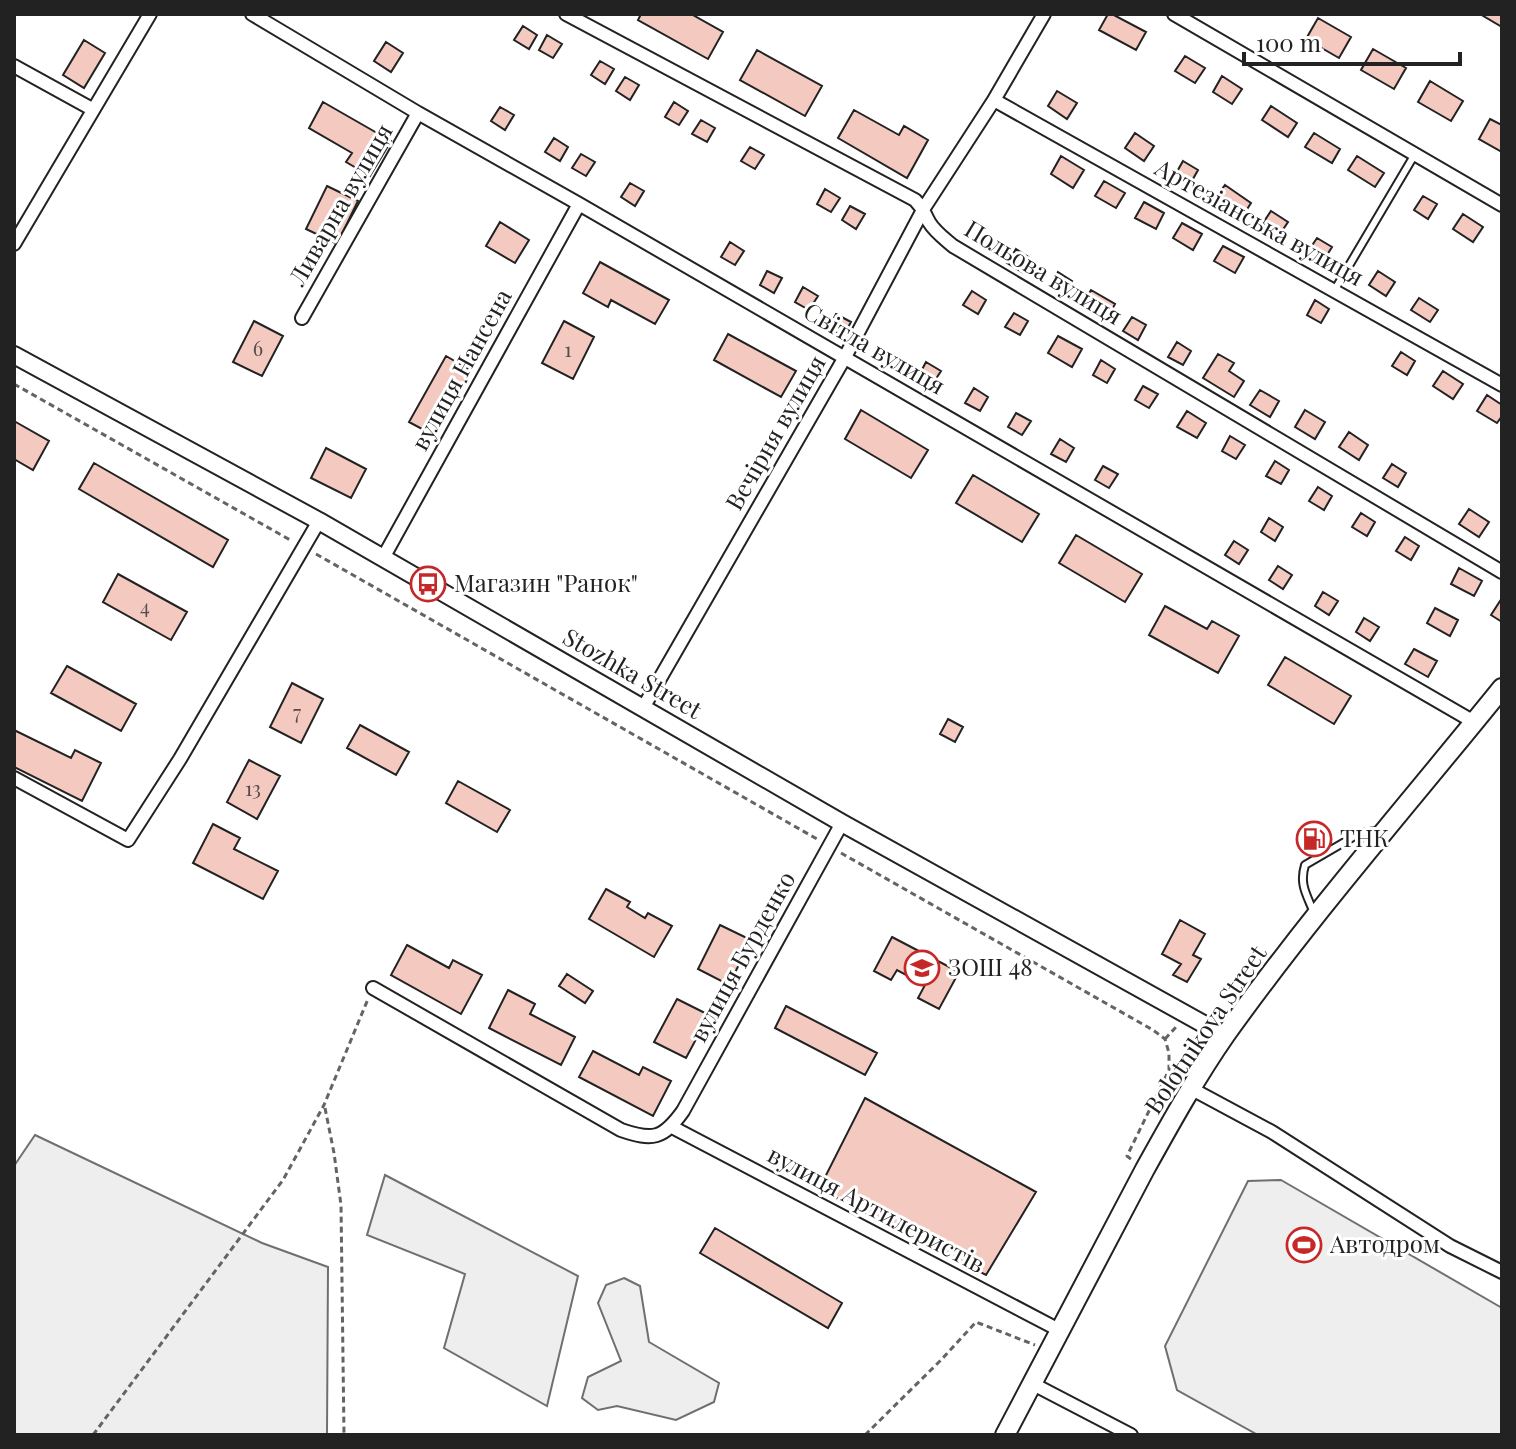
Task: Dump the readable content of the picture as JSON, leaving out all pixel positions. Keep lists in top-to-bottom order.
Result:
{
  "streets": {
    "main road": ["Bolotnikova Street"],
    "street": [
      "Ливарна вулиця",
      "Артезіанська вулиця",
      "Польова вулиця",
      "Світла вулиця",
      "вулиця Нансена",
      "Вечірня вулиця",
      "Stozhka Street",
      "вулиця Бурденко",
      "вулиця Артилеристів"
    ]
  },
  "crossings": [
    ["Ливарна вулиця", "Світла вулиця"],
    ["Артезіанська вулиця", "Вечірня вулиця"],
    ["Польова вулиця", "Вечірня вулиця"],
    ["Світла вулиця", "вулиця Нансена"],
    ["Світла вулиця", "Вечірня вулиця"],
    ["Світла вулиця", "Bolotnikova Street"],
    ["вулиця Нансена", "Stozhka Street"],
    ["Вечірня вулиця", "Stozhka Street"],
    ["Stozhka Street", "вулиця Бурденко"],
    ["Stozhka Street", "Bolotnikova Street"],
    ["вулиця Бурденко", "вулиця Артилеристів"],
    ["Bolotnikova Street", "вулиця Артилеристів"]
  ],
  "places": {
    "bus stop": ["Магазин \"Ранок\""],
    "fuel station": ["ТНК"],
    "school or university": ["ЗОШ 48"],
    "sports": ["Автодром"]
  },
  "house_numbers": [
    "6",
    "1",
    "4",
    "7",
    "13"
  ],
  "scale_bar": "100 m"
}
